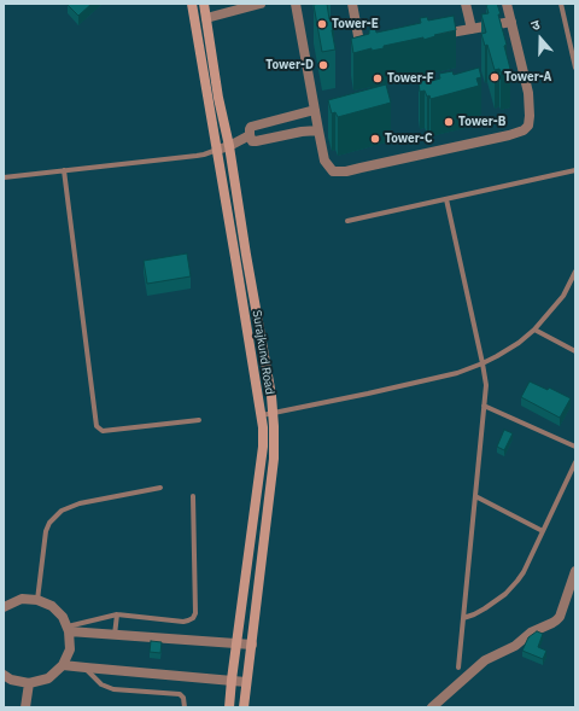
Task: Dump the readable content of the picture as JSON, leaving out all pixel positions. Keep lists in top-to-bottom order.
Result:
{
  "streets": {
    "main road": ["Surajkund Road"]
  },
  "places": [
    "Tower-E",
    "Tower-D",
    "Tower-A",
    "Tower-F",
    "Tower-B",
    "Tower-C"
  ],
  "north": "top"
}
